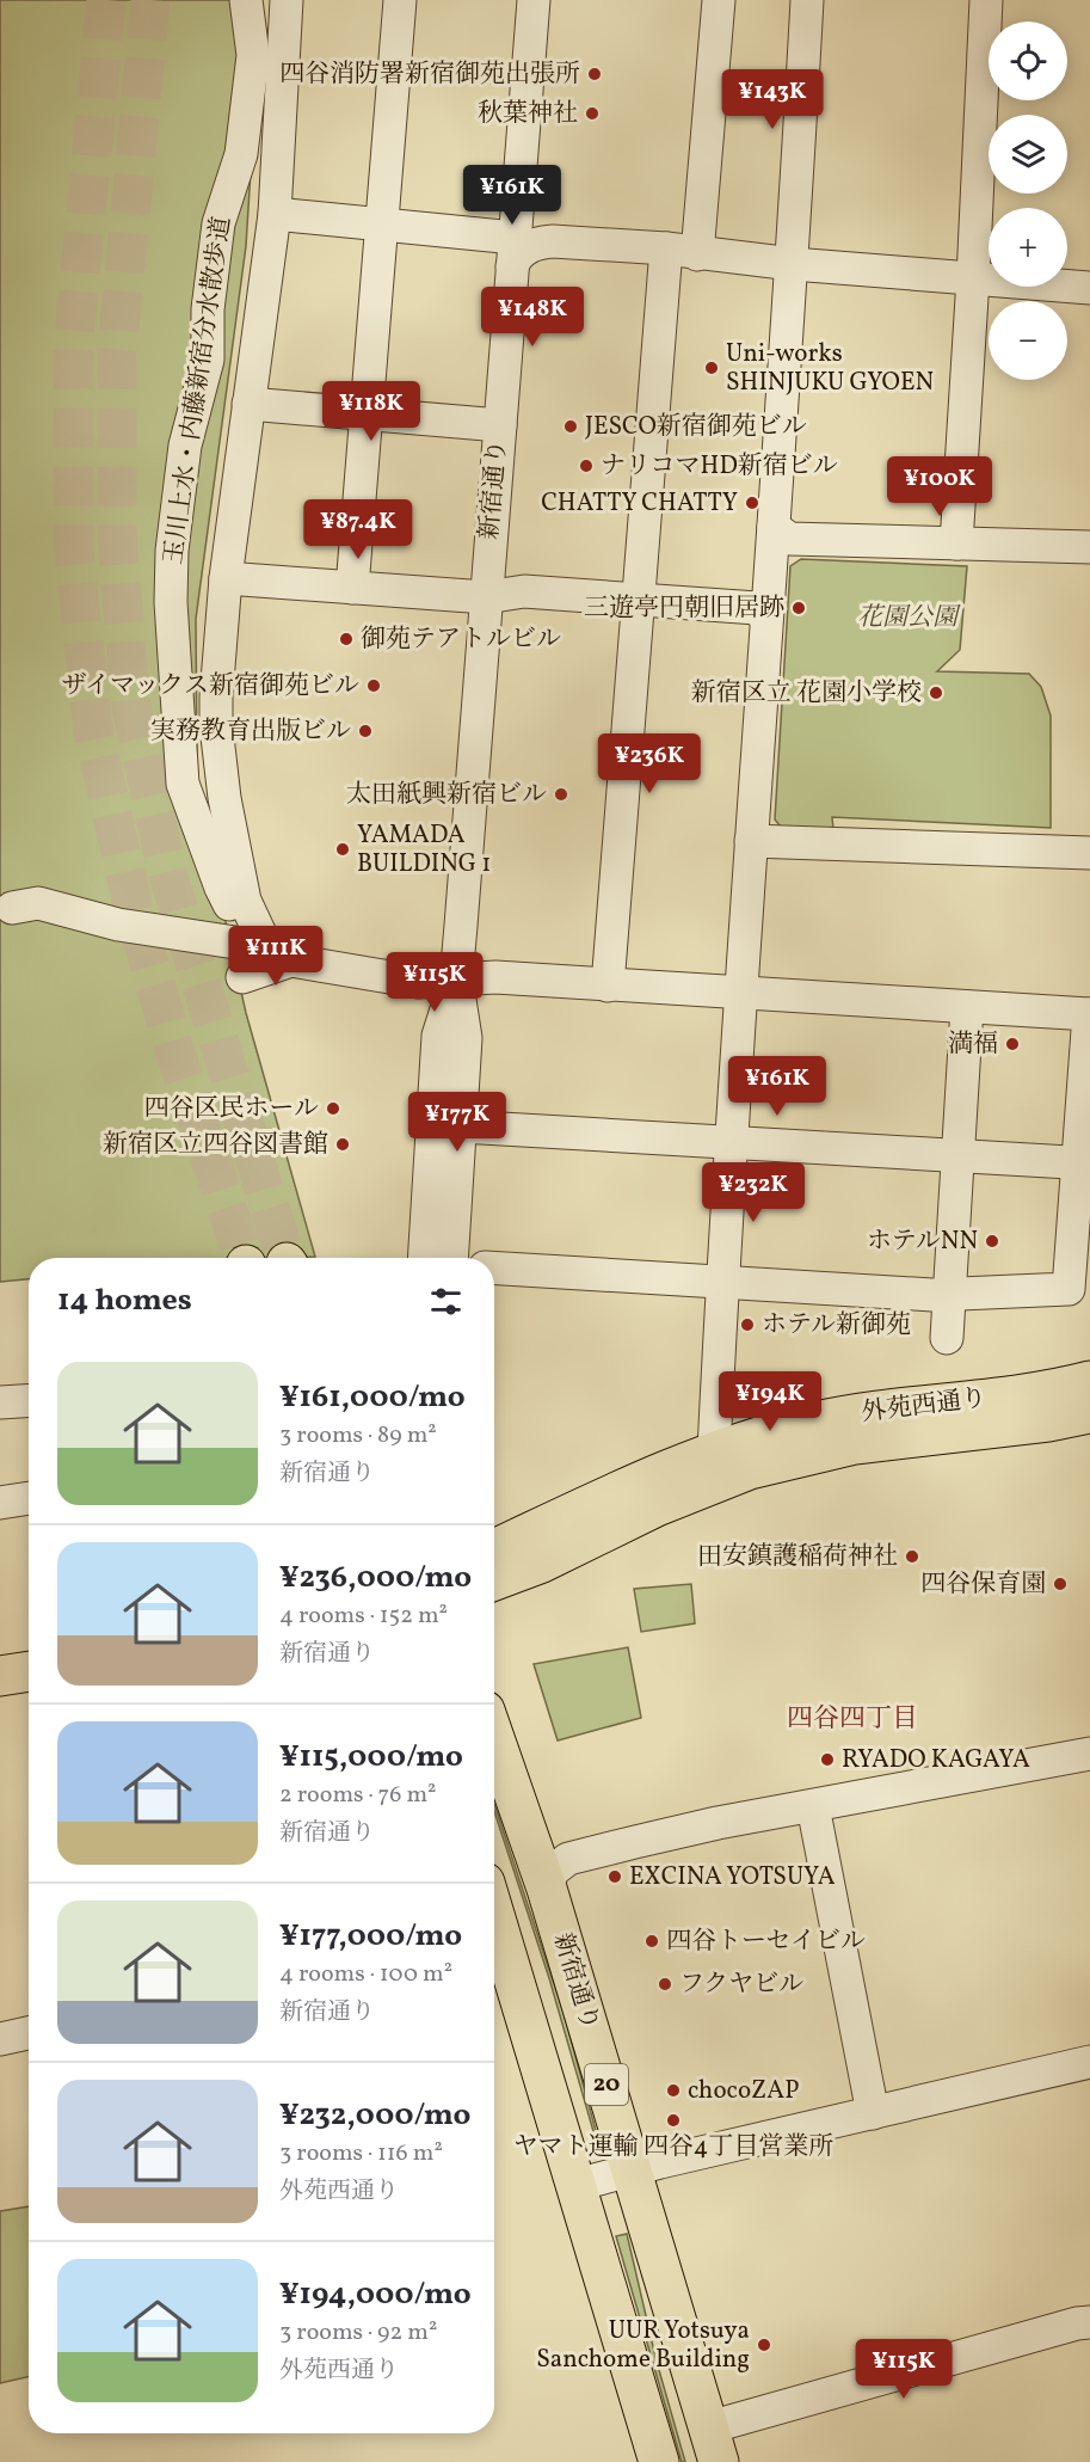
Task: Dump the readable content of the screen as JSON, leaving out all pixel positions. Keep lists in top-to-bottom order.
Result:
{
  "streets": {
    "main road": ["新宿通り", "外苑西通り", "20"],
    "street": ["玉川上水・内藤新宿分水散歩道"]
  },
  "districts": ["四谷四丁目"],
  "parks": ["花園公園"],
  "places": [
    "四谷消防署新宿御苑出張所",
    "秋葉神社",
    "Uni-works SHINJUKU GYOEN",
    "JESCO新宿御苑ビル",
    "ナリコマHD新宿ビル",
    "CHATTY CHATTY",
    "三遊亭円朝旧居跡",
    "御苑テアトルビル",
    "ザイマックス新宿御苑ビル",
    "新宿区立 花園小学校",
    "実務教育出版ビル",
    "太田紙興新宿ビル",
    "YAMADA BUILDING 1",
    "満福",
    "四谷区民ホール",
    "新宿区立四谷図書館",
    "ホテルNN",
    "ホテル新御苑",
    "田安鎮護稲荷神社",
    "四谷保育園",
    "RYADO KAGAYA",
    "EXCINA YOTSUYA",
    "四谷トーセイビル",
    "フクヤビル",
    "chocoZAP",
    "ヤマト運輸 四谷4丁目営業所",
    "UUR Yotsuya Sanchome Building"
  ],
  "page": {
    "map_buttons": ["+", "−"],
    "price": [
      "¥143K",
      "¥161K",
      "¥148K",
      "¥118K",
      "¥100K",
      "¥87.4K",
      "¥236K",
      "¥111K",
      "¥115K",
      "¥161K",
      "¥177K",
      "¥232K",
      "¥194K",
      "¥115K"
    ],
    "heading": "14 homes",
    "list": [
      {
        "name": "¥161,000/mo",
        "note": "3 rooms · 89 m² · 新宿通り"
      },
      {
        "name": "¥236,000/mo",
        "note": "4 rooms · 152 m² · 新宿通り"
      },
      {
        "name": "¥115,000/mo",
        "note": "2 rooms · 76 m² · 新宿通り"
      },
      {
        "name": "¥177,000/mo",
        "note": "4 rooms · 100 m² · 新宿通り"
      },
      {
        "name": "¥232,000/mo",
        "note": "3 rooms · 116 m² · 外苑西通り"
      },
      {
        "name": "¥194,000/mo",
        "note": "3 rooms · 92 m² · 外苑西通り"
      }
    ]
  }
}
